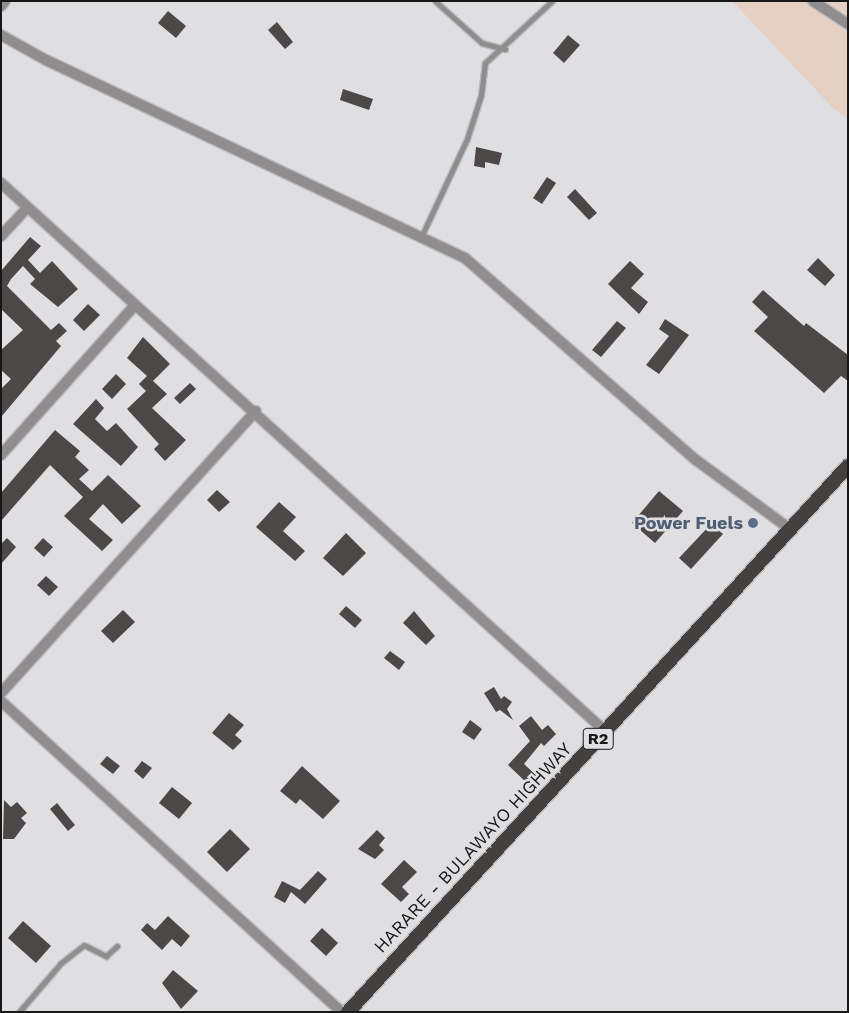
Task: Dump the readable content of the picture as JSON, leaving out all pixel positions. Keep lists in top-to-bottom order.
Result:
{
  "streets": {
    "highway": ["R2", "HARARE - BULAWAYO HIGHWAY"]
  },
  "places": ["Power Fuels"]
}
